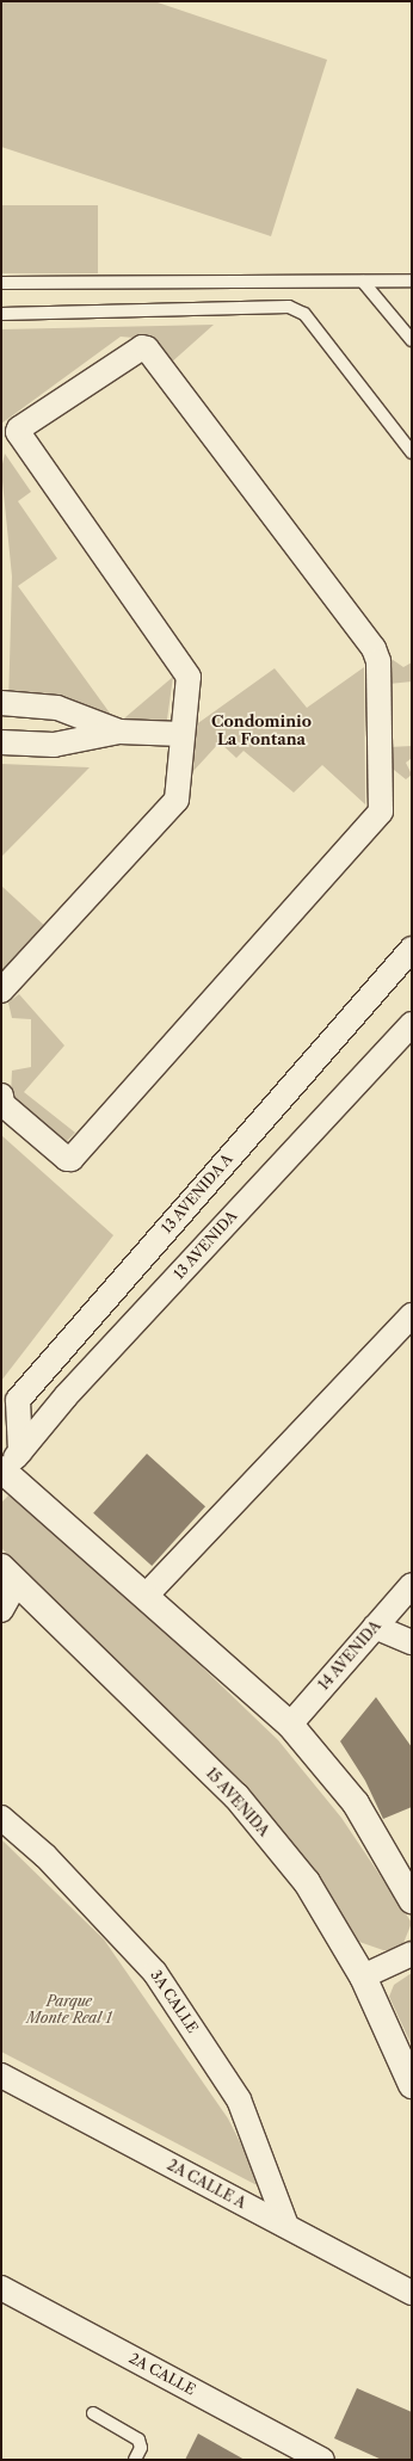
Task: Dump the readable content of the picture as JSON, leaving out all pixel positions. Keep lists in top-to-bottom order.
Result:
{
  "streets": {
    "main road": ["15 AVENIDA"],
    "street": [
      "13 AVENIDA A",
      "13 AVENIDA",
      "14 AVENIDA",
      "3A CALLE",
      "2A CALLE A",
      "2A CALLE"
    ]
  },
  "crossings": [
    ["13 AVENIDA A", "13 AVENIDA"],
    ["3A CALLE", "2A CALLE A"]
  ],
  "districts": ["Condominio La Fontana"],
  "parks": ["Parque Monte Real 1"]
}
